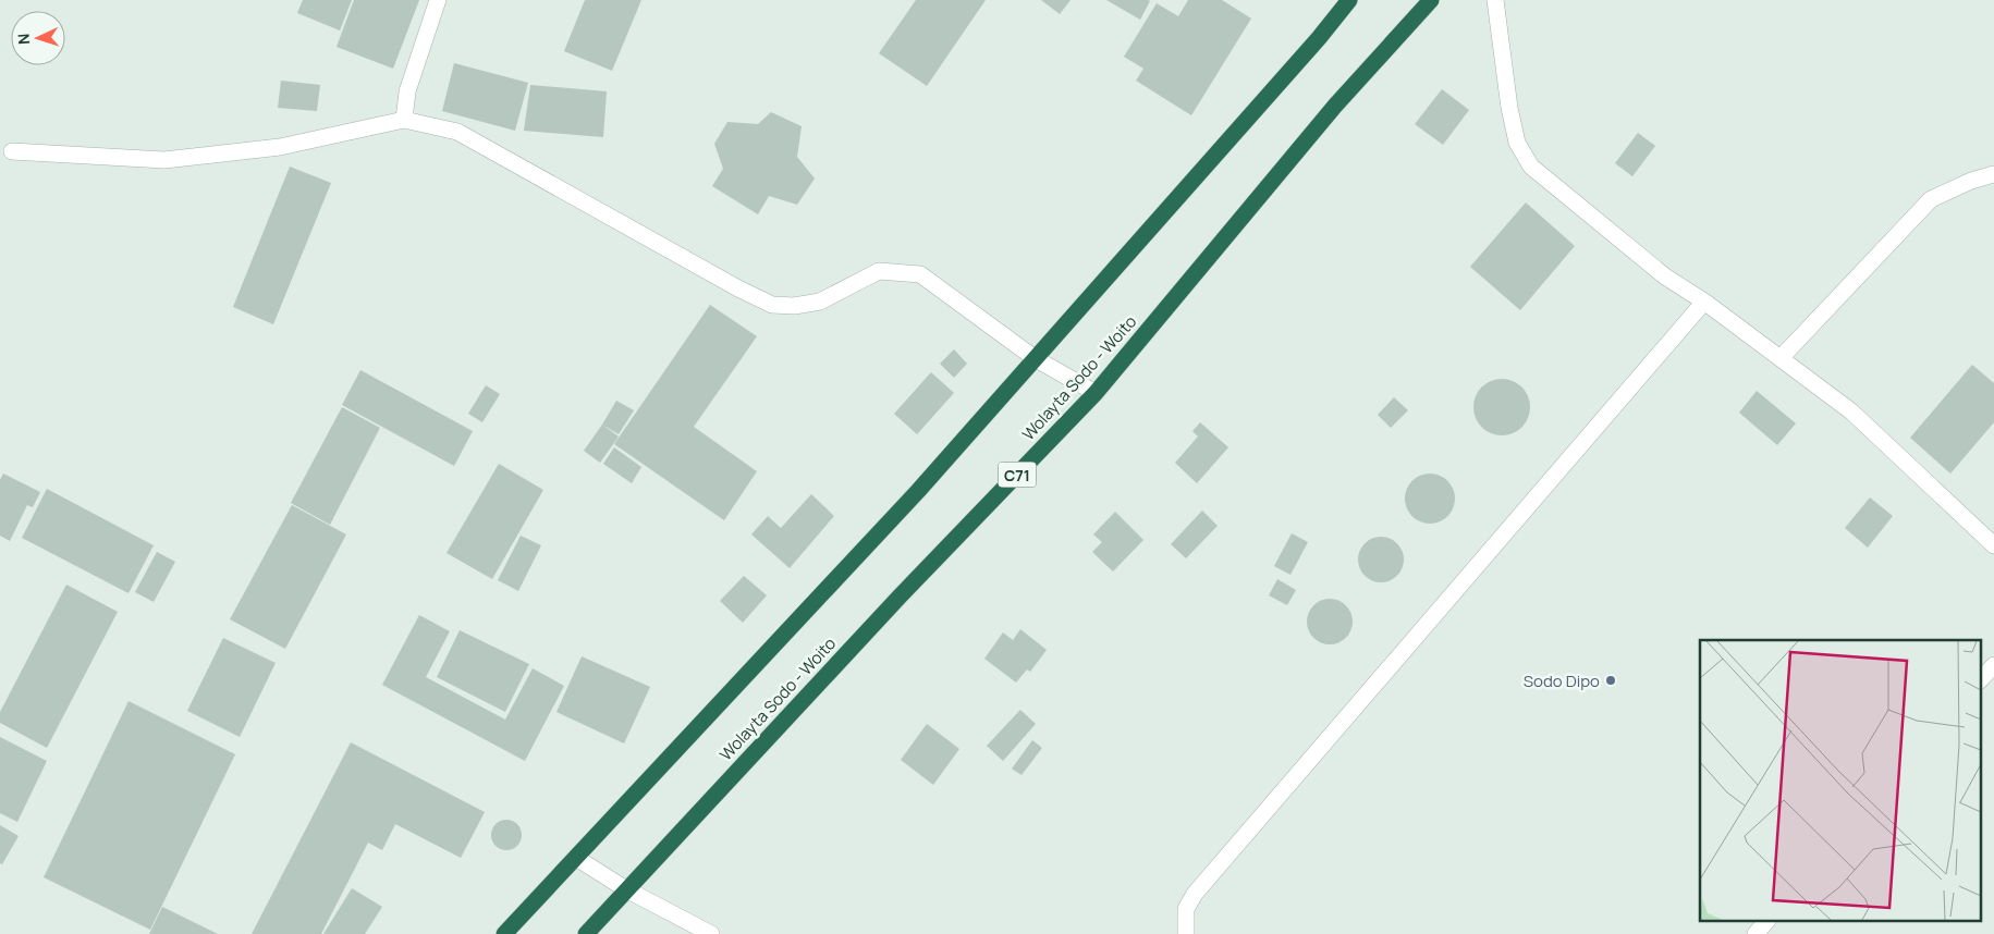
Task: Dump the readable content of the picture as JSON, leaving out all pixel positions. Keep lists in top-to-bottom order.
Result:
{
  "streets": {
    "highway": ["Wolayta Sodo - Woito", "C71"]
  },
  "places": ["Sodo Dipo"],
  "north": "left"
}
